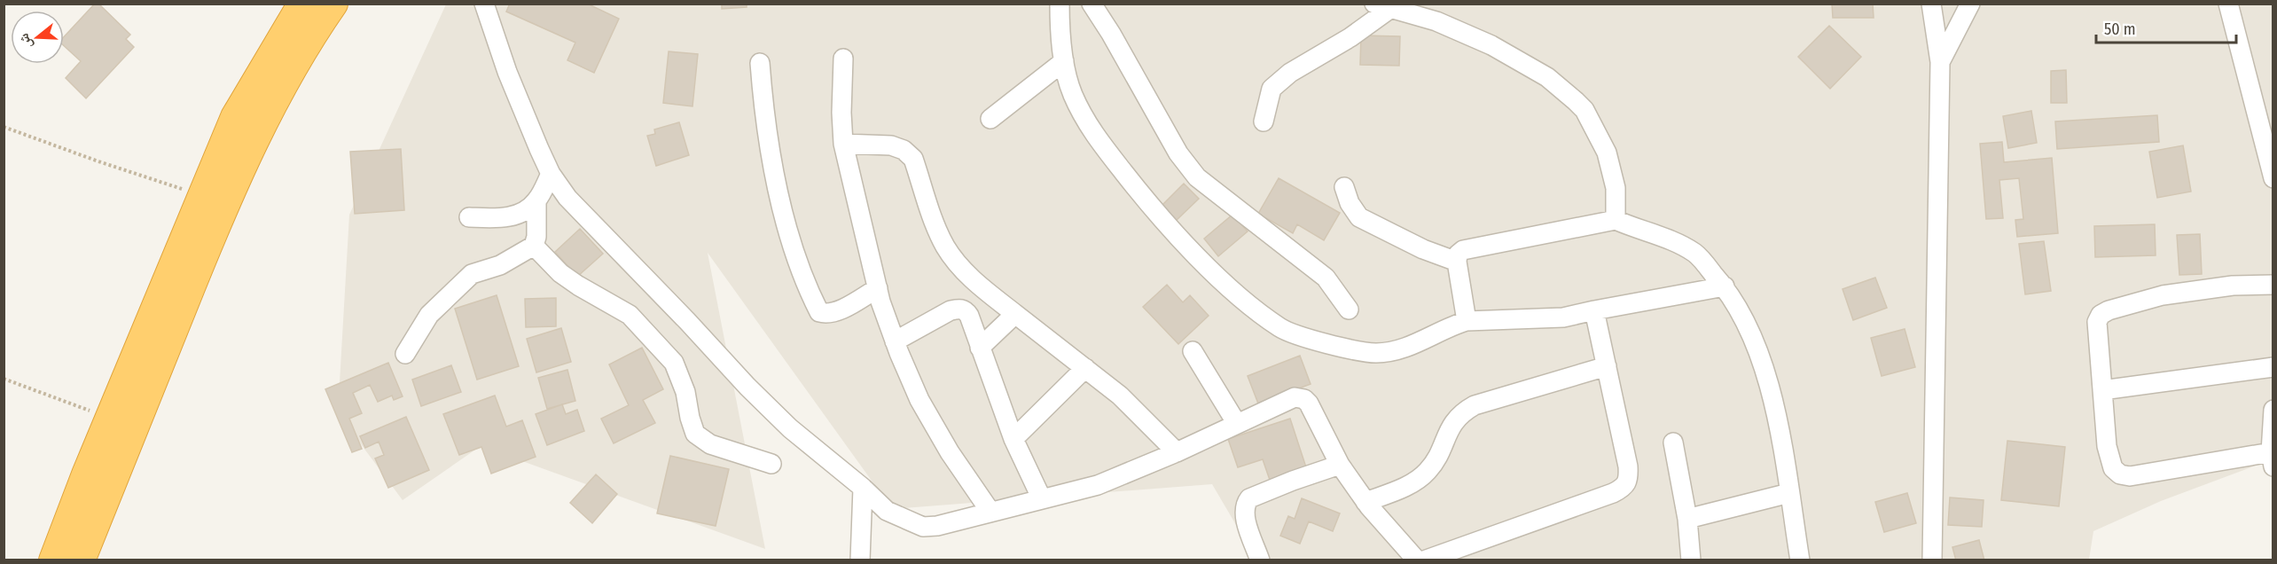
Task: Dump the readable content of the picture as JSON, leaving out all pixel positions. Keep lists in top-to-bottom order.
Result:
{
  "scale_bar": "50 m",
  "north": "left"
}
